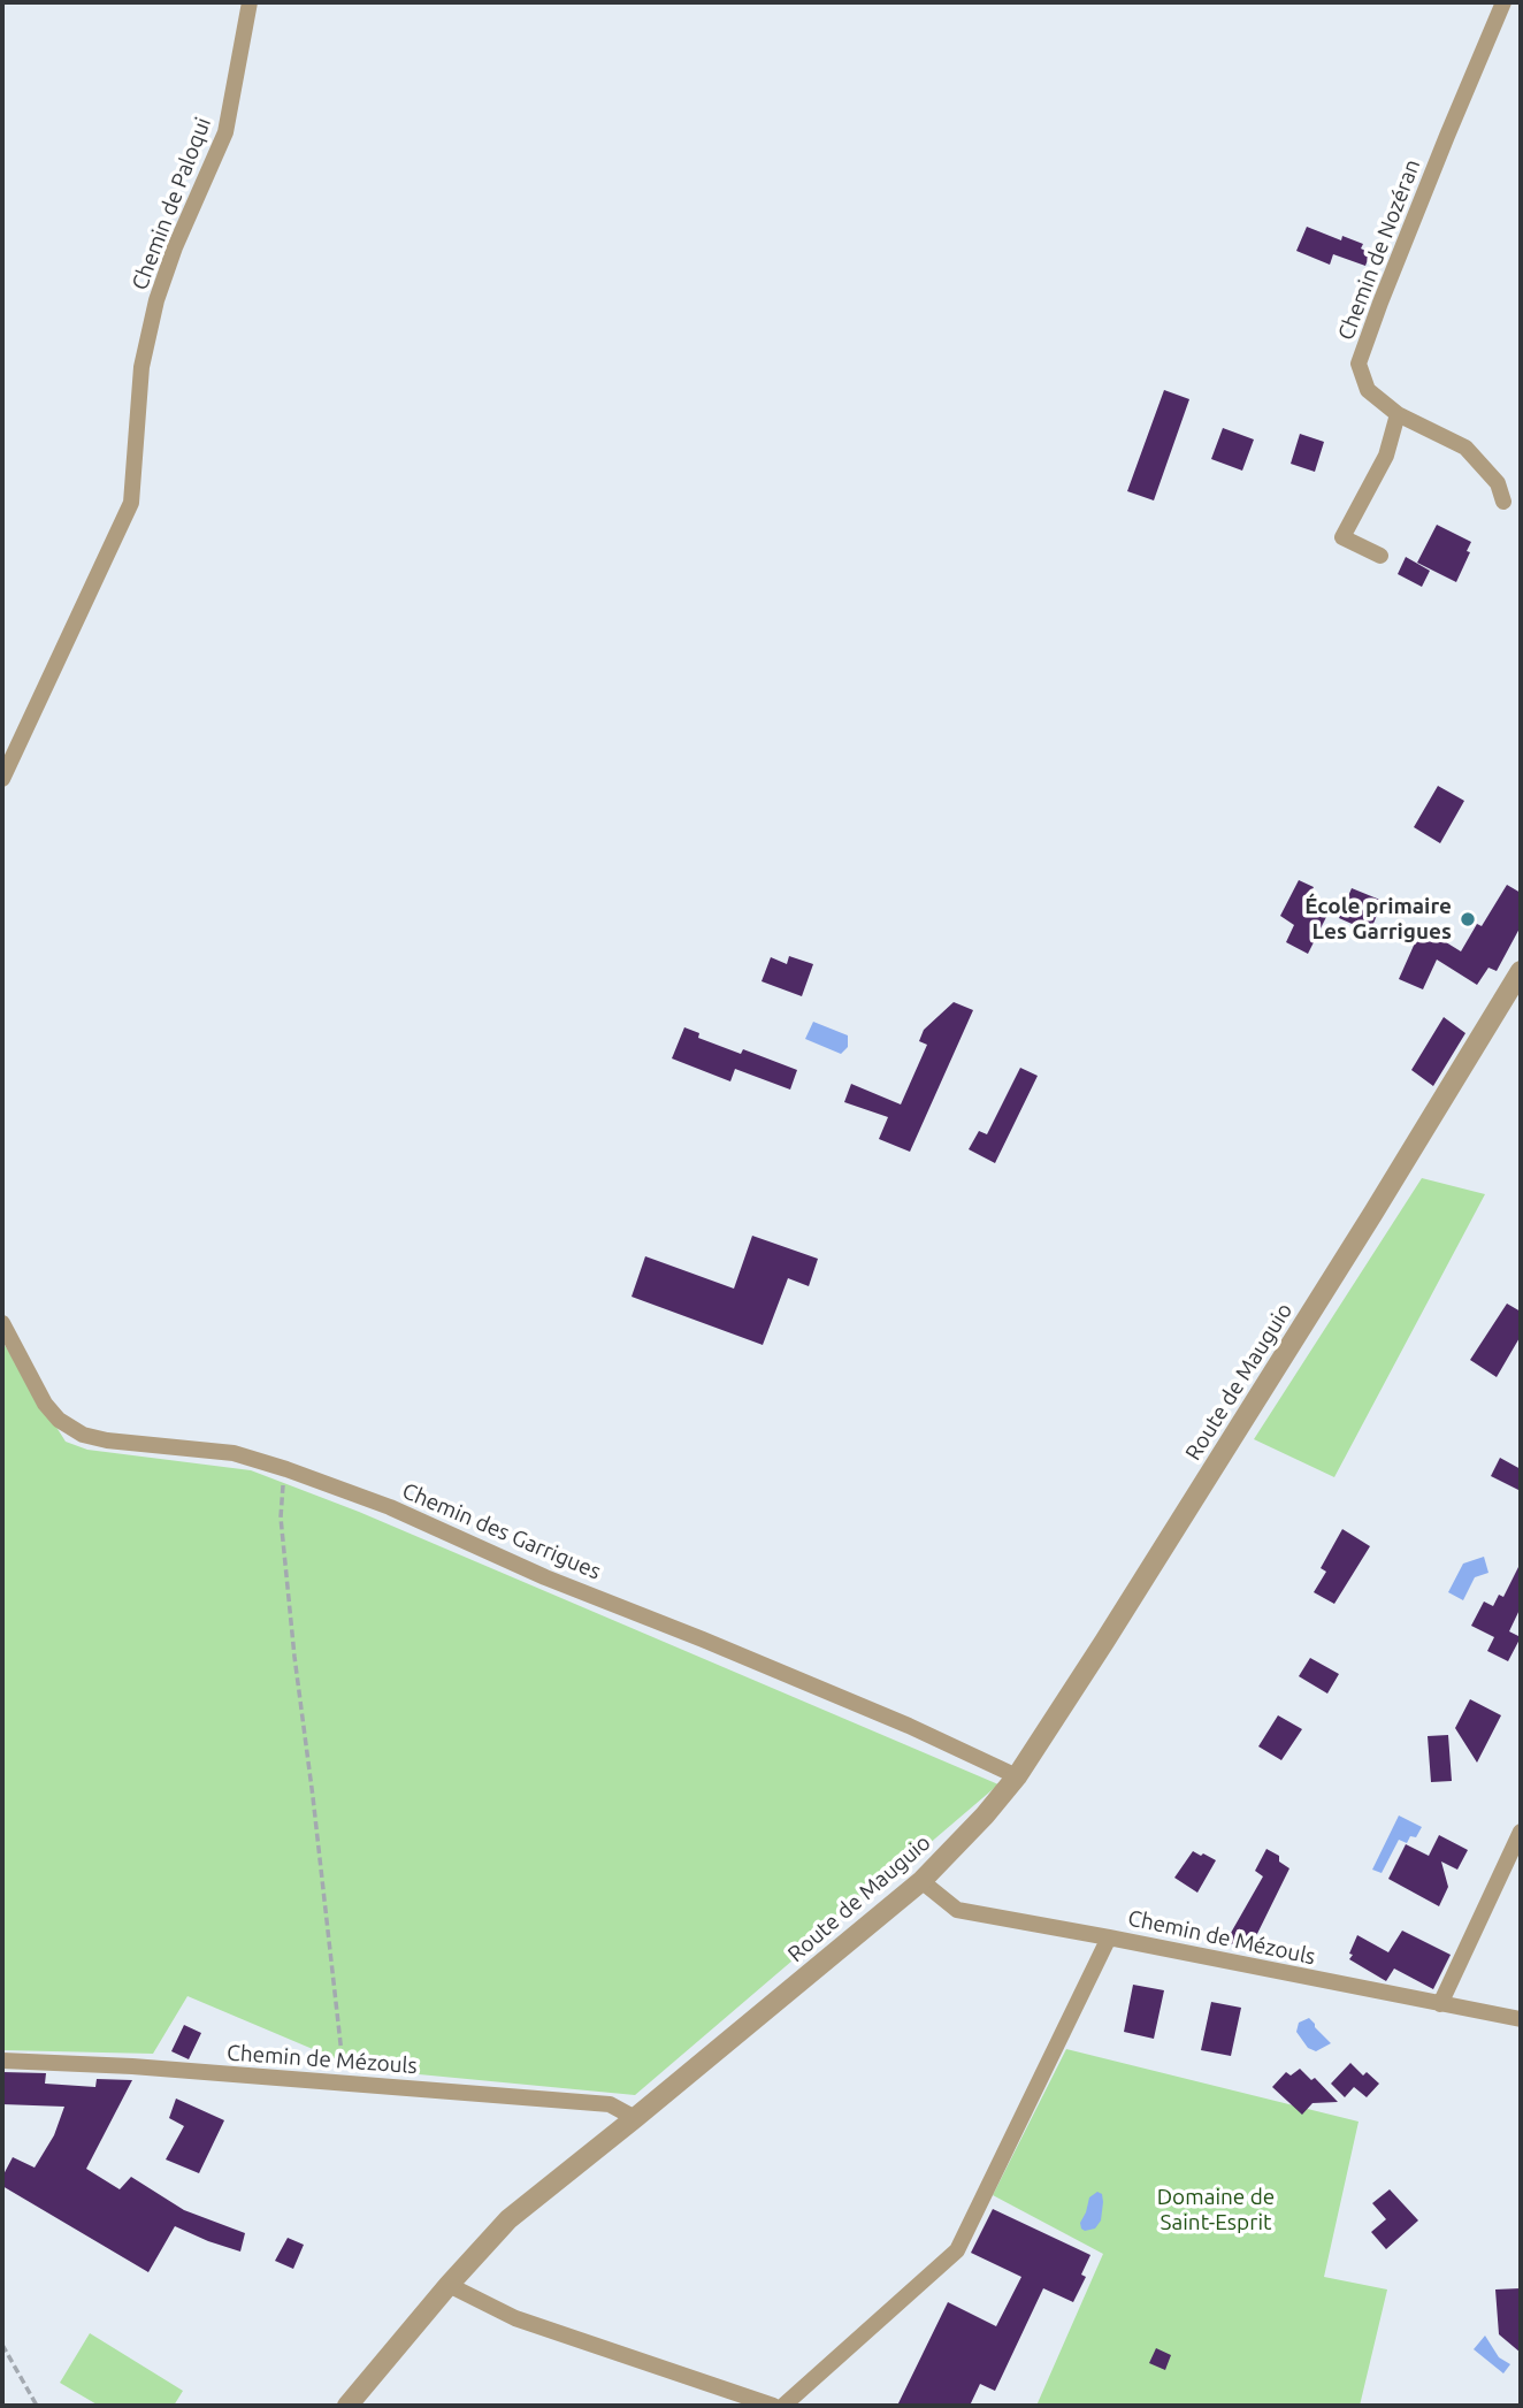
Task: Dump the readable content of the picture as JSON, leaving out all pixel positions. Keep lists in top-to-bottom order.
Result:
{
  "streets": {
    "street": [
      "Chemin de Paloqui",
      "Chemin de Nozéran",
      "Route de Mauguio",
      "Chemin des Garrigues",
      "Chemin de Mézouls"
    ]
  },
  "crossings": [
    ["Route de Mauguio", "Chemin des Garrigues"],
    ["Route de Mauguio", "Chemin de Mézouls"]
  ],
  "parks": ["Domaine de Saint-Esprit"],
  "places": ["École primaire Les Garrigues"]
}
